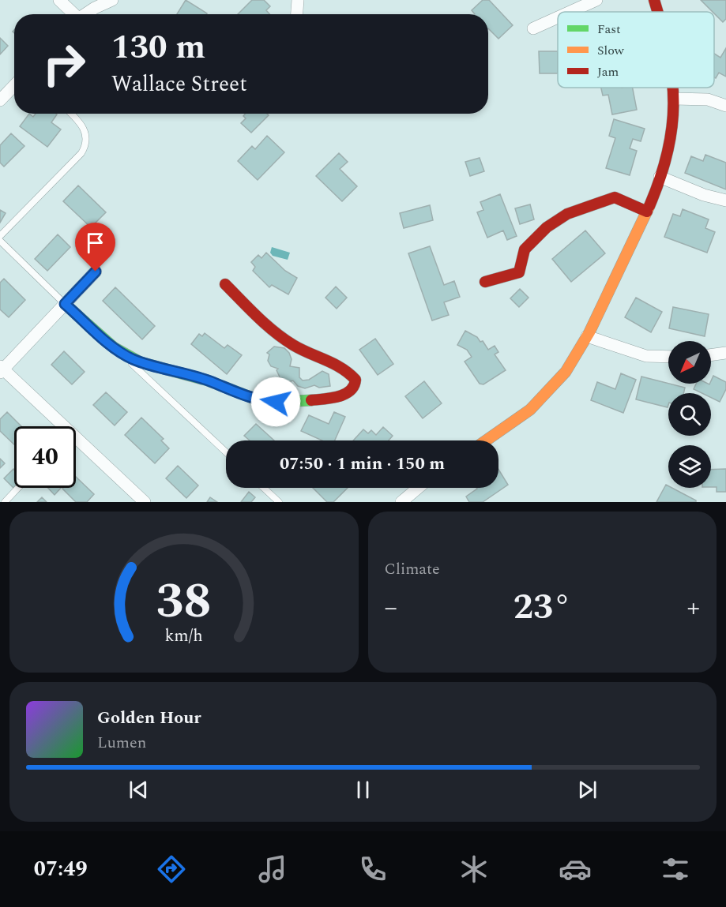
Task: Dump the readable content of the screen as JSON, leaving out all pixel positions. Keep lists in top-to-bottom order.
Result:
{
  "legend": ["Fast", "Slow", "Jam"],
  "north": "bottom left",
  "page": {
    "turn": ["130 m", "Wallace Street"],
    "limit": "40",
    "trip": "07:50 · 1 min · 150 m",
    "tile": "Climate",
    "heat": ["−", "23°", "+"],
    "song": ["Golden Hour", "Lumen"],
    "tabs": "07:49",
    "gauge": ["38", "km/h"]
  }
}
